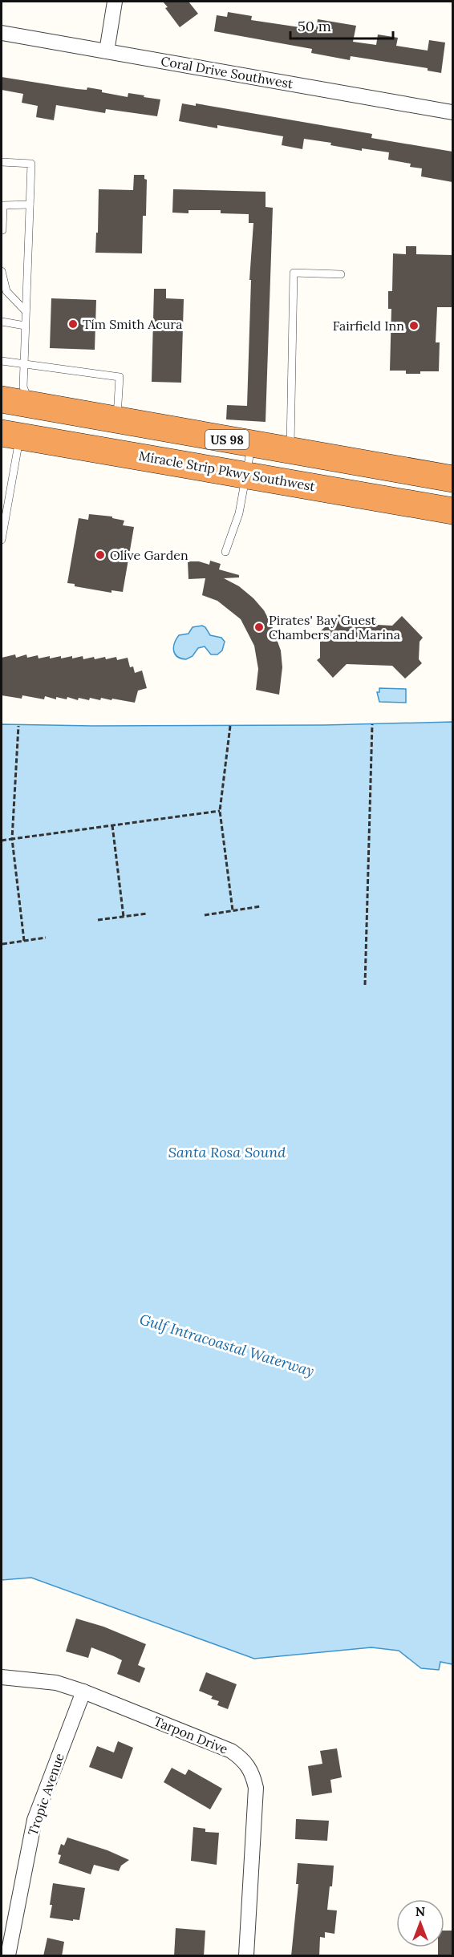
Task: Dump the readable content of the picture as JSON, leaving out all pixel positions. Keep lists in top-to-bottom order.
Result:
{
  "streets": {
    "highway": ["US 98", "Miracle Strip Pkwy Southwest"],
    "street": ["Coral Drive Southwest", "Tarpon Drive", "Tropic Avenue"]
  },
  "crossings": [
    ["Tarpon Drive", "Tropic Avenue"]
  ],
  "water": ["Santa Rosa Sound", "Gulf Intracoastal Waterway"],
  "places": [
    "Tim Smith Acura",
    "Fairfield Inn",
    "Olive Garden",
    "Pirates' Bay Guest Chambers and Marina"
  ],
  "scale_bar": "50 m",
  "north": "top"
}
